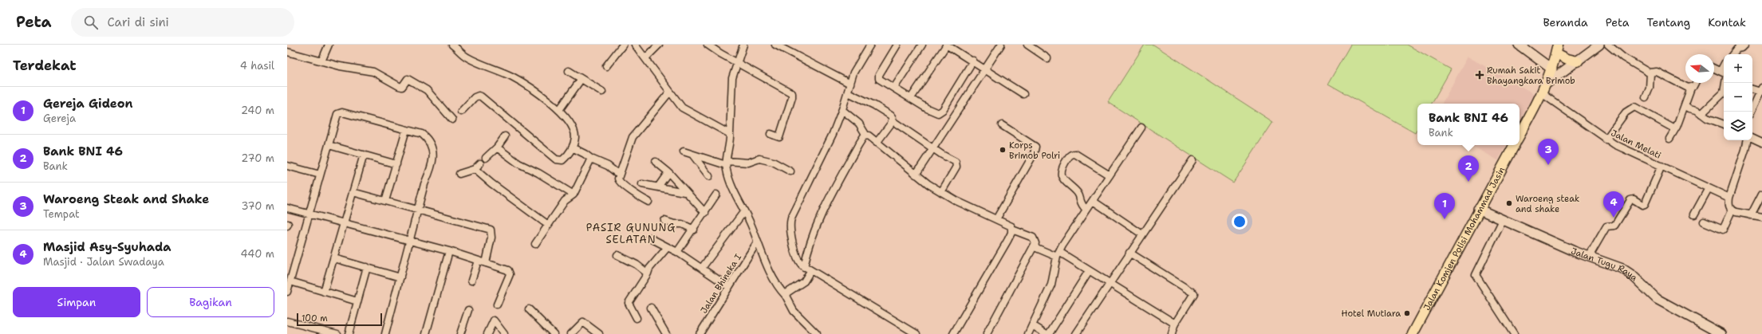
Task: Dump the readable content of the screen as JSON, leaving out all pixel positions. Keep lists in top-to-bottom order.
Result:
{
  "streets": {
    "main road": ["Jalan Komjen Polisi Mohammad Jasin"],
    "street": ["Jalan Melati", "Jalan Tugu Raya", "Jalan Bhineka I"]
  },
  "crossings": [
    ["Jalan Komjen Polisi Mohammad Jasin", "Jalan Tugu Raya"]
  ],
  "districts": ["PASIR GUNUNG SELATAN"],
  "places": {
    "health": ["Rumah Sakit Bhayangkara Brimob"],
    "other": ["Korps Brimob Polri", "Waroeng steak and shake", "Hotel Mutiara"]
  },
  "scale_bar": "100 m",
  "north": "left",
  "page": {
    "header": "Peta",
    "search": "Cari di sini",
    "nav": [
      "Beranda",
      "Peta",
      "Tentang",
      "Kontak"
    ],
    "heading": ["Terdekat", "4 hasil"],
    "map_buttons": ["+", "−"],
    "list": [
      {
        "mark": "1",
        "name": "Gereja Gideon",
        "note": "Gereja",
        "value": "240 m"
      },
      {
        "mark": "2",
        "name": "Bank BNI 46",
        "note": "Bank",
        "value": "270 m"
      },
      {
        "mark": "3",
        "name": "Waroeng Steak and Shake",
        "note": "Tempat",
        "value": "370 m"
      },
      {
        "mark": "4",
        "name": "Masjid Asy-Syuhada",
        "note": "Masjid · Jalan Swadaya",
        "value": "440 m"
      }
    ],
    "popup": ["Bank BNI 46", "Bank"],
    "pins": [
      "3",
      "2",
      "4",
      "1"
    ],
    "buttons": ["Simpan", "Bagikan"],
    "scale": "100 m"
  }
}
